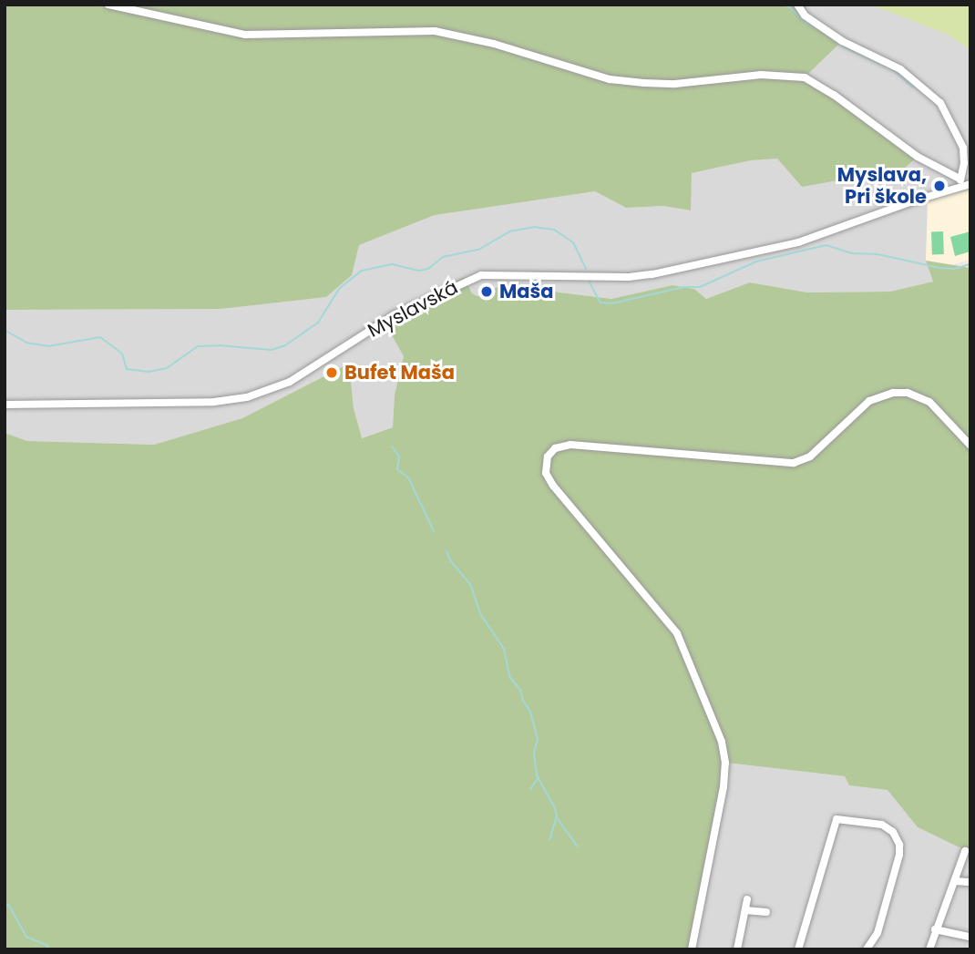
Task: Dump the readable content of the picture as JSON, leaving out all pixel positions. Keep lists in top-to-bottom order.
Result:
{
  "streets": {
    "street": ["Myslavská"]
  },
  "places": ["Myslava, Pri škole", "Maša", "Bufet Maša"]
}
